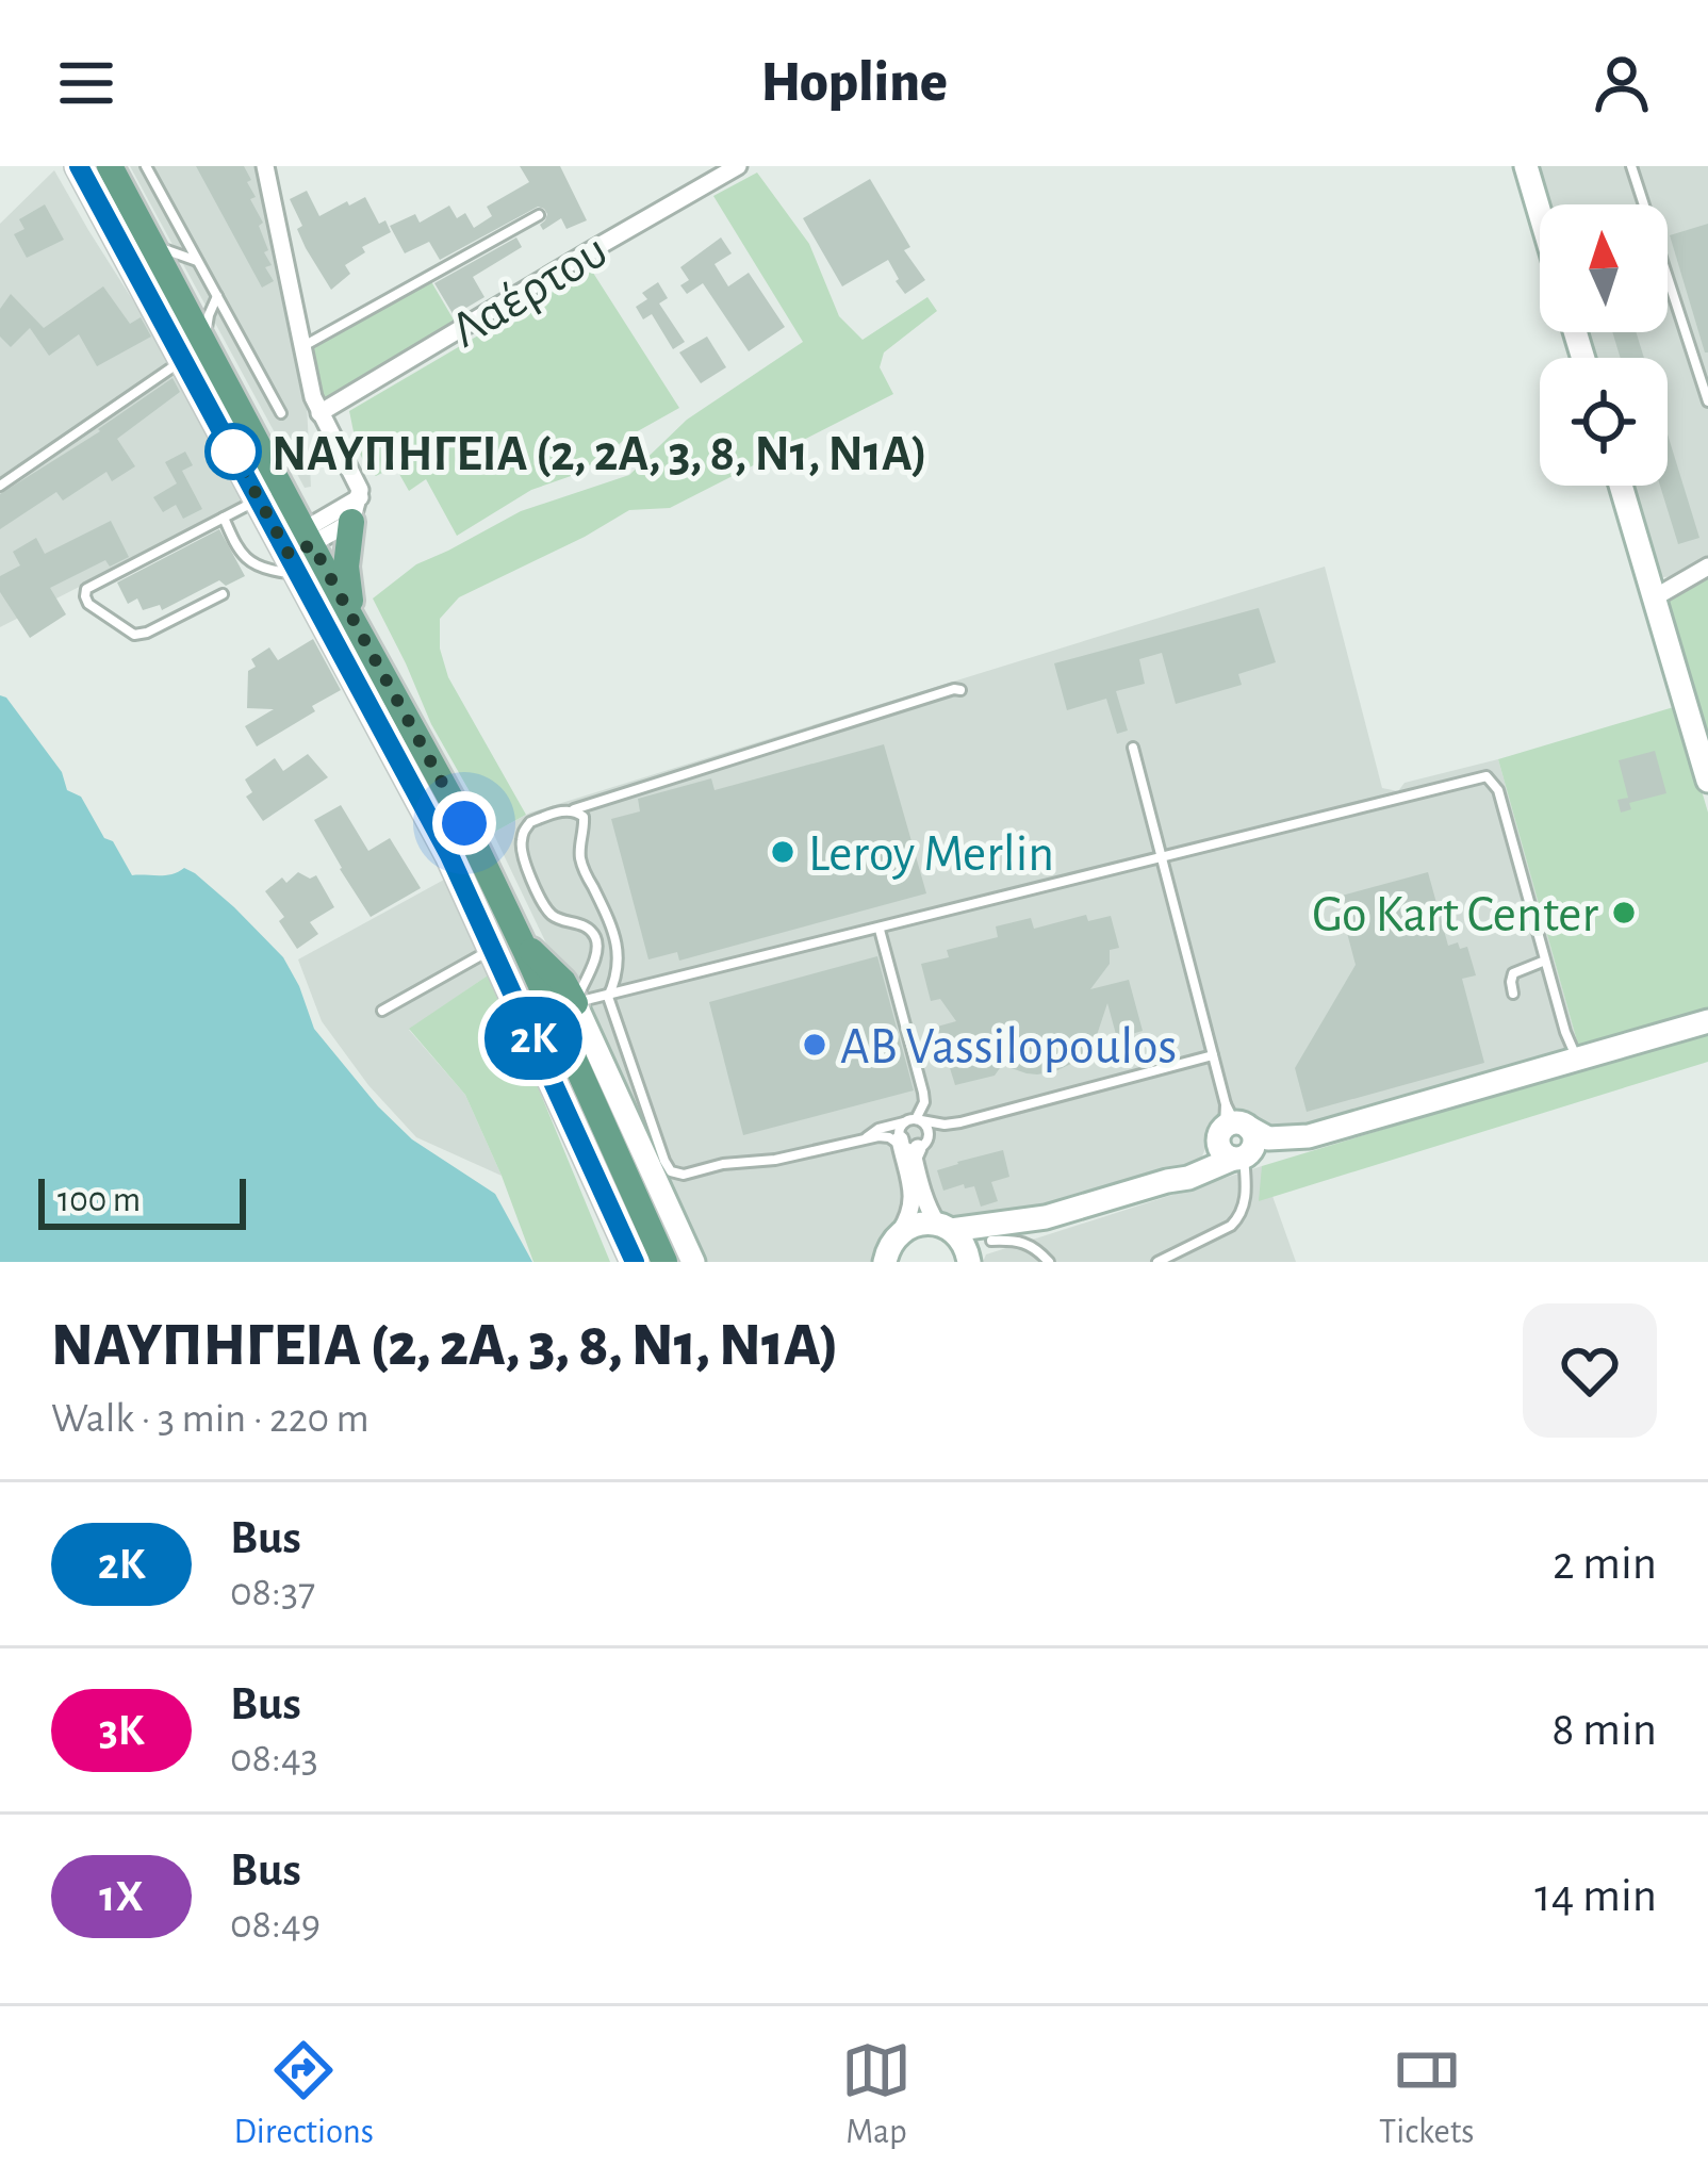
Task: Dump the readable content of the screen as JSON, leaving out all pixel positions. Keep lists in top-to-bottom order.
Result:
{
  "streets": {
    "street": ["Λαέρτου"]
  },
  "places": [
    "ΝΑΥΠΗΓΕΙΑ (2, 2Α, 3, 8, Ν1, Ν1Α)",
    "Leroy Merlin",
    "Go Kart Center",
    "AB Vassilopoulos"
  ],
  "lines": ["bus line 2Κ"],
  "scale_bar": "100 m",
  "north": "top",
  "page": {
    "header": "Hopline",
    "on_map": "2Κ",
    "scale": "100 m",
    "heading": ["ΝΑΥΠΗΓΕΙΑ (2, 2Α, 3, 8, Ν1, Ν1Α)", "Walk · 3 min · 220 m"],
    "list": [
      {
        "mark": "2Κ",
        "name": "Bus",
        "note": "08:37",
        "value": "2 min"
      },
      {
        "mark": "3Κ",
        "name": "Bus",
        "note": "08:43",
        "value": "8 min"
      },
      {
        "mark": "1Χ",
        "name": "Bus",
        "note": "08:49",
        "value": "14 min"
      }
    ],
    "tabs": ["Directions", "Map", "Tickets"]
  }
}
